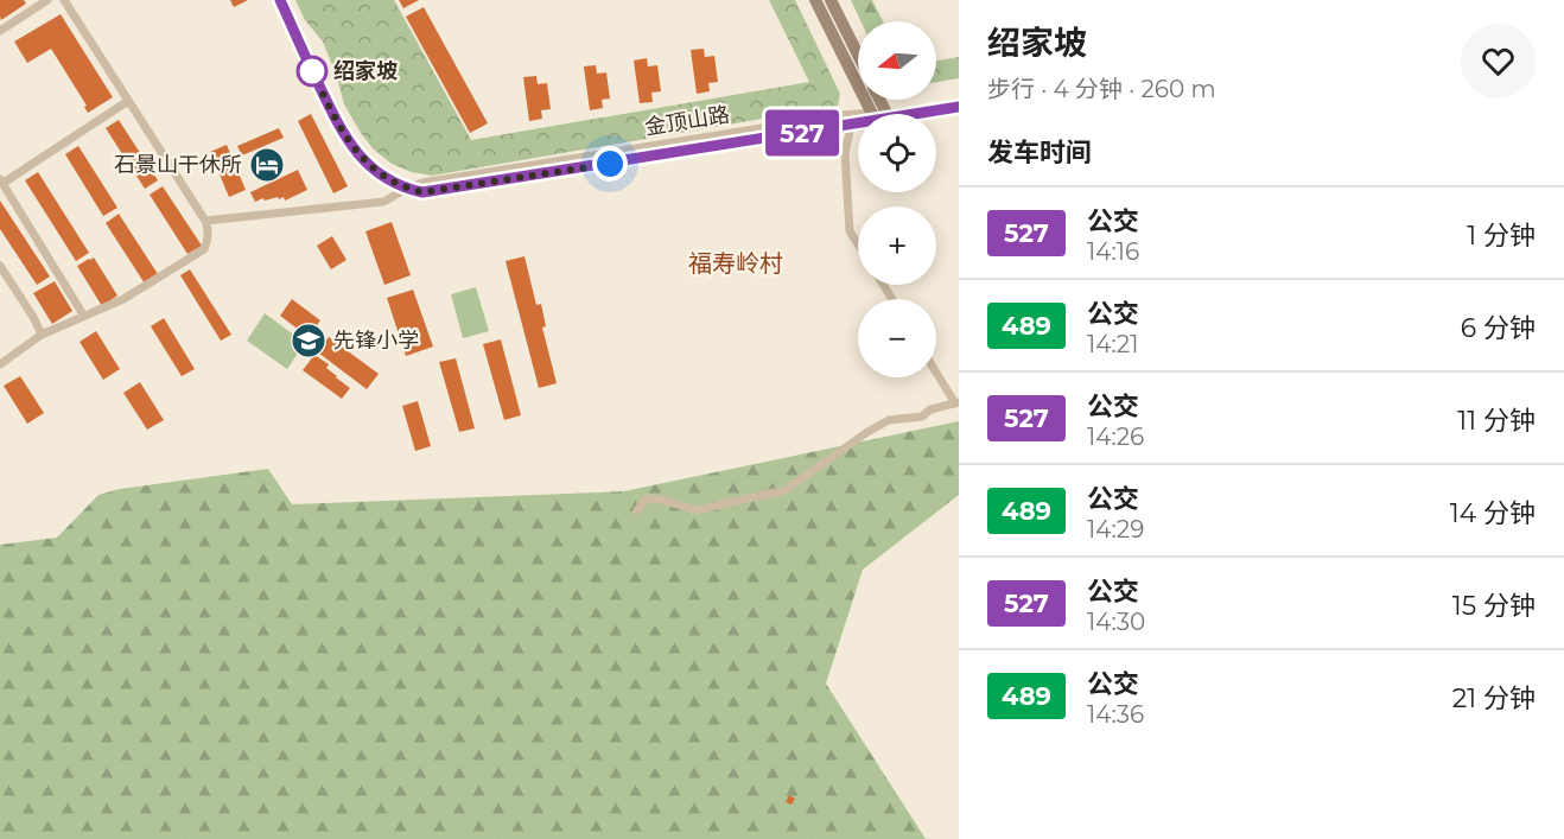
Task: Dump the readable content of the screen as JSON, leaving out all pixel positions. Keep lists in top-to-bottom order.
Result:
{
  "streets": {
    "street": ["金顶山路"]
  },
  "districts": ["福寿岭村"],
  "places": {
    "other": ["绍家坡"],
    "hotel": ["石景山干休所"],
    "school or university": ["先锋小学"]
  },
  "lines": ["bus line 527"],
  "north": "left",
  "page": {
    "on_map": "527",
    "heading": [
      ["绍家坡", "步行 · 4 分钟 · 260 m"],
      "发车时间"
    ],
    "map_buttons": ["+", "−"],
    "list": [
      {
        "mark": "527",
        "name": "公交",
        "note": "14:16",
        "value": "1 分钟"
      },
      {
        "mark": "489",
        "name": "公交",
        "note": "14:21",
        "value": "6 分钟"
      },
      {
        "mark": "527",
        "name": "公交",
        "note": "14:26",
        "value": "11 分钟"
      },
      {
        "mark": "489",
        "name": "公交",
        "note": "14:29",
        "value": "14 分钟"
      },
      {
        "mark": "527",
        "name": "公交",
        "note": "14:30",
        "value": "15 分钟"
      },
      {
        "mark": "489",
        "name": "公交",
        "note": "14:36",
        "value": "21 分钟"
      }
    ]
  }
}
